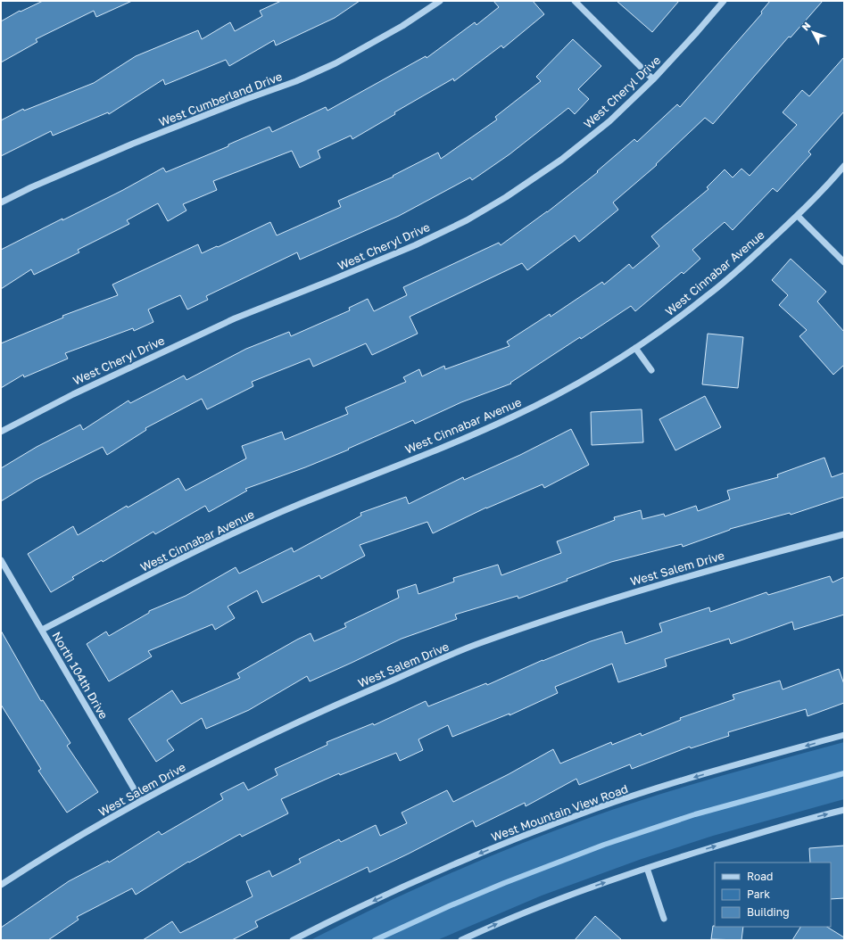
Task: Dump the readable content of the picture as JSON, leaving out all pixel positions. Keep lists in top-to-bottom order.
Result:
{
  "streets": {
    "street": [
      "West Cheryl Drive",
      "West Cumberland Drive",
      "West Cinnabar Avenue",
      "West Salem Drive",
      "North 104th Drive",
      "West Mountain View Road"
    ]
  },
  "crossings": [
    ["West Cinnabar Avenue", "North 104th Drive"],
    ["West Salem Drive", "North 104th Drive"]
  ],
  "one_way": ["West Mountain View Road"],
  "legend": ["Road", "Park", "Building"],
  "north": "top left"
}
